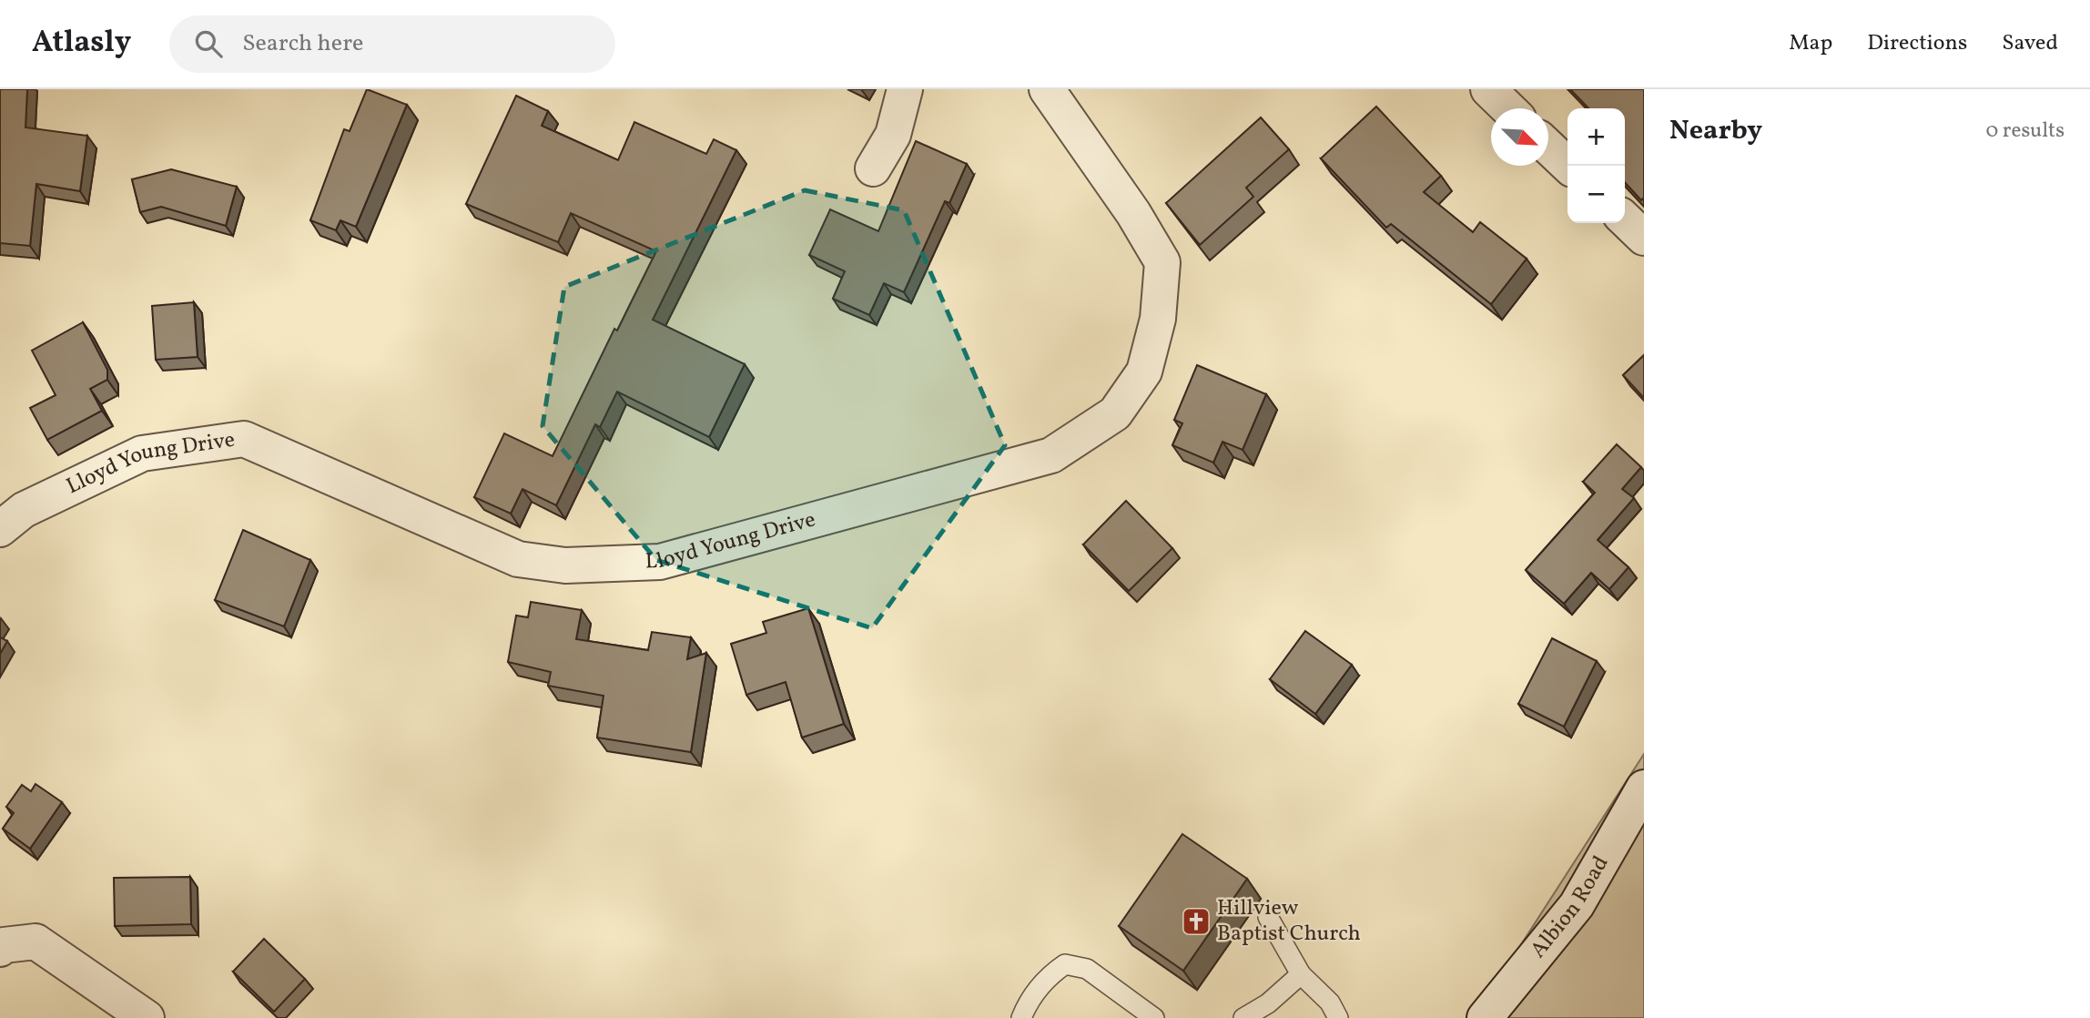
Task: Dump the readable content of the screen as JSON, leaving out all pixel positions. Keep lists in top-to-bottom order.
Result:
{
  "streets": {
    "street": ["Lloyd Young Drive", "Albion Road"]
  },
  "places": {
    "church": ["Hillview Baptist Church"]
  },
  "north": "bottom right",
  "page": {
    "header": "Atlasly",
    "search": "Search here",
    "nav": ["Map", "Directions", "Saved"],
    "heading": ["Nearby", "0 results"],
    "map_buttons": ["+", "−"]
  }
}
